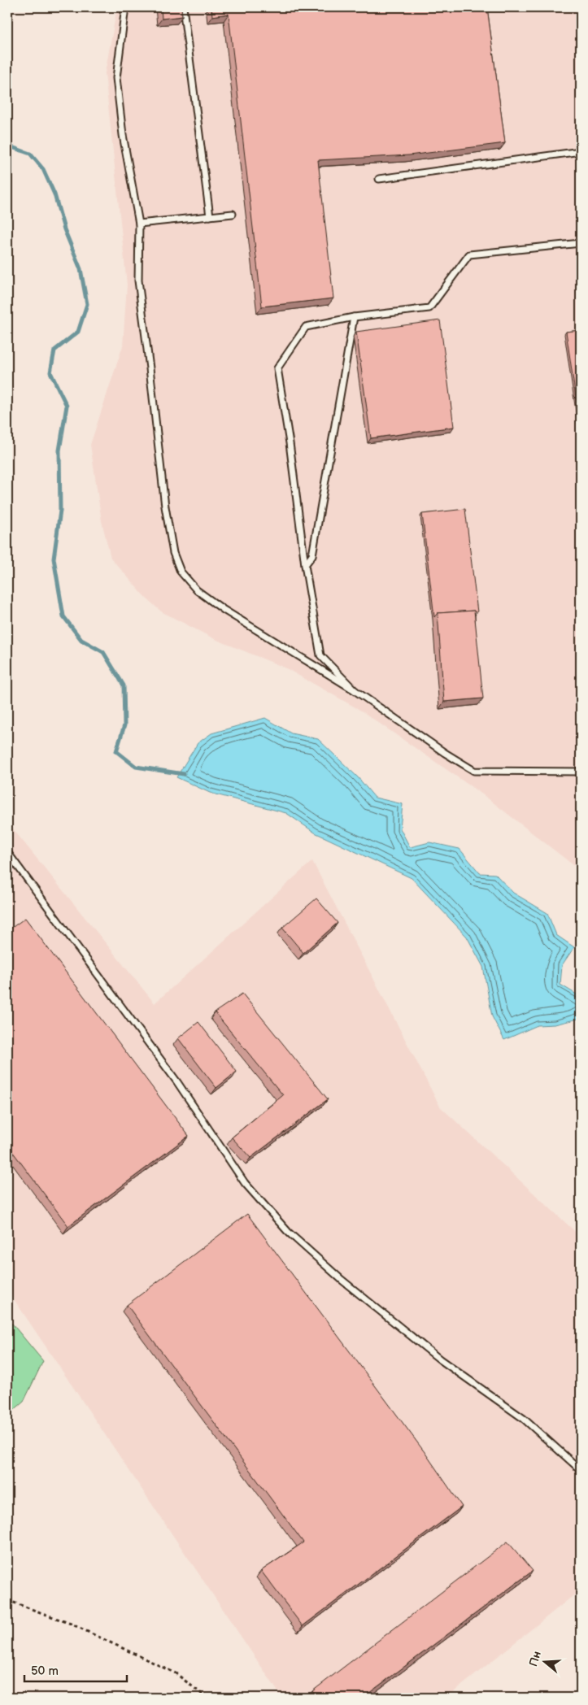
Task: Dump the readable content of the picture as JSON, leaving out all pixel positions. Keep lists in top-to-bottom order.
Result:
{
  "scale_bar": "50 m",
  "north": "left"
}
